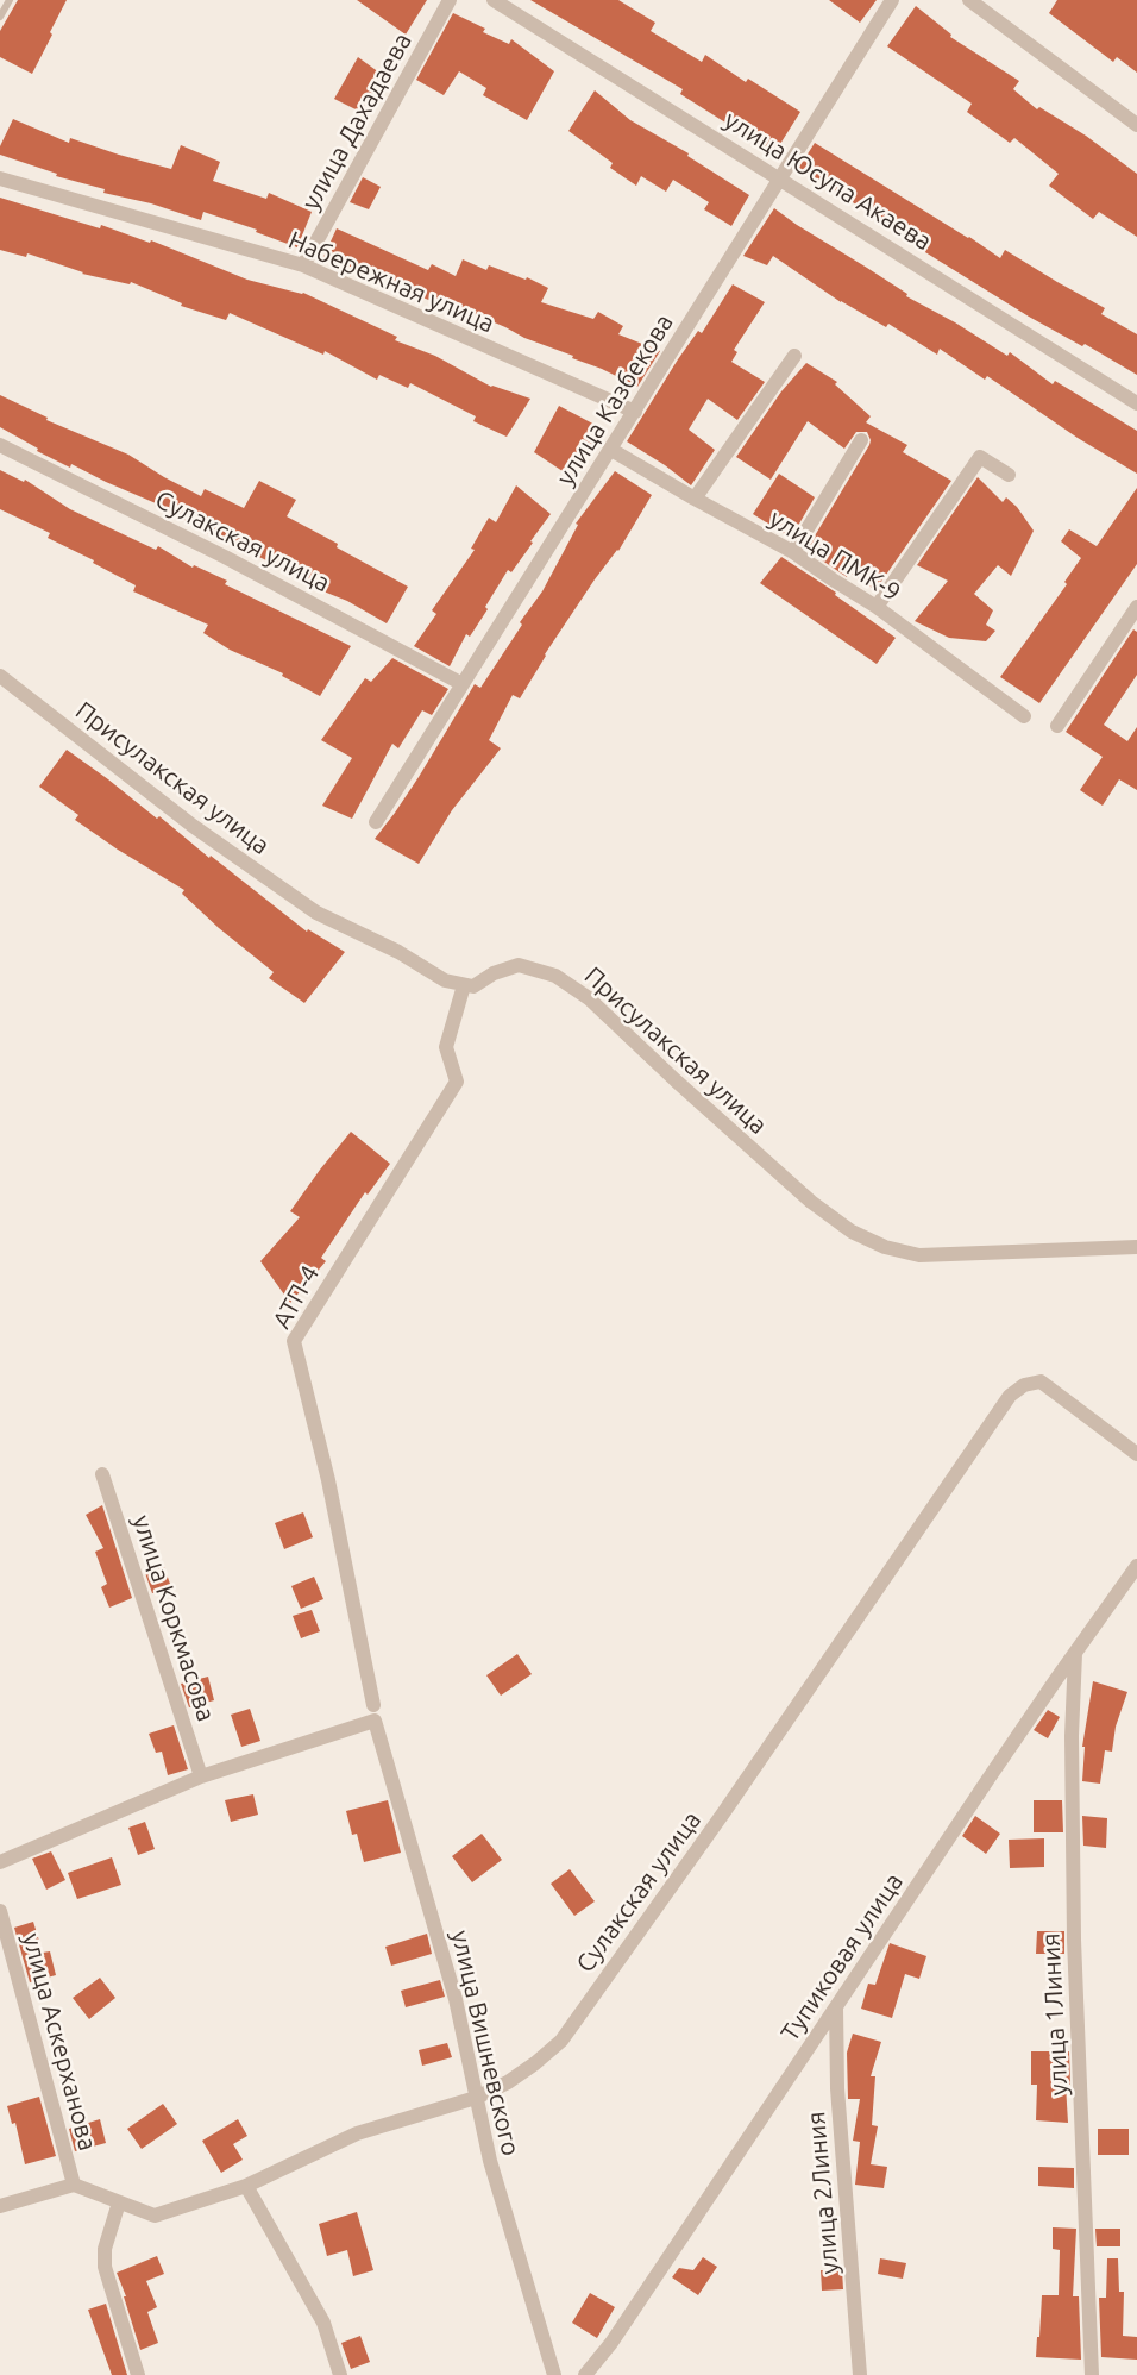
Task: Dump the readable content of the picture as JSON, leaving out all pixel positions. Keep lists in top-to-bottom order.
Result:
{
  "streets": {
    "street": [
      "улица Дахадаева",
      "улица Юсупа Акаева",
      "Набережная улица",
      "улица Казбекова",
      "Сулакская улица",
      "улица ПМК-9",
      "Присулакская улица",
      "АТП-4",
      "улица Коркмасова",
      "Тупиковая улица",
      "улица 1Линия",
      "улица Аскерханова",
      "улица Вишневского",
      "улица 2Линия"
    ]
  },
  "crossings": [
    ["улица Дахадаева", "Набережная улица"],
    ["улица Юсупа Акаева", "улица Казбекова"],
    ["Набережная улица", "улица Казбекова"],
    ["улица Казбекова", "Сулакская улица"],
    ["улица Казбекова", "улица ПМК-9"],
    ["Сулакская улица", "улица Аскерханова"],
    ["Сулакская улица", "улица Вишневского"],
    ["Присулакская улица", "АТП-4"],
    ["улица Коркмасова", "улица Вишневского"],
    ["Тупиковая улица", "улица 1Линия"],
    ["Тупиковая улица", "улица 2Линия"]
  ]
}
